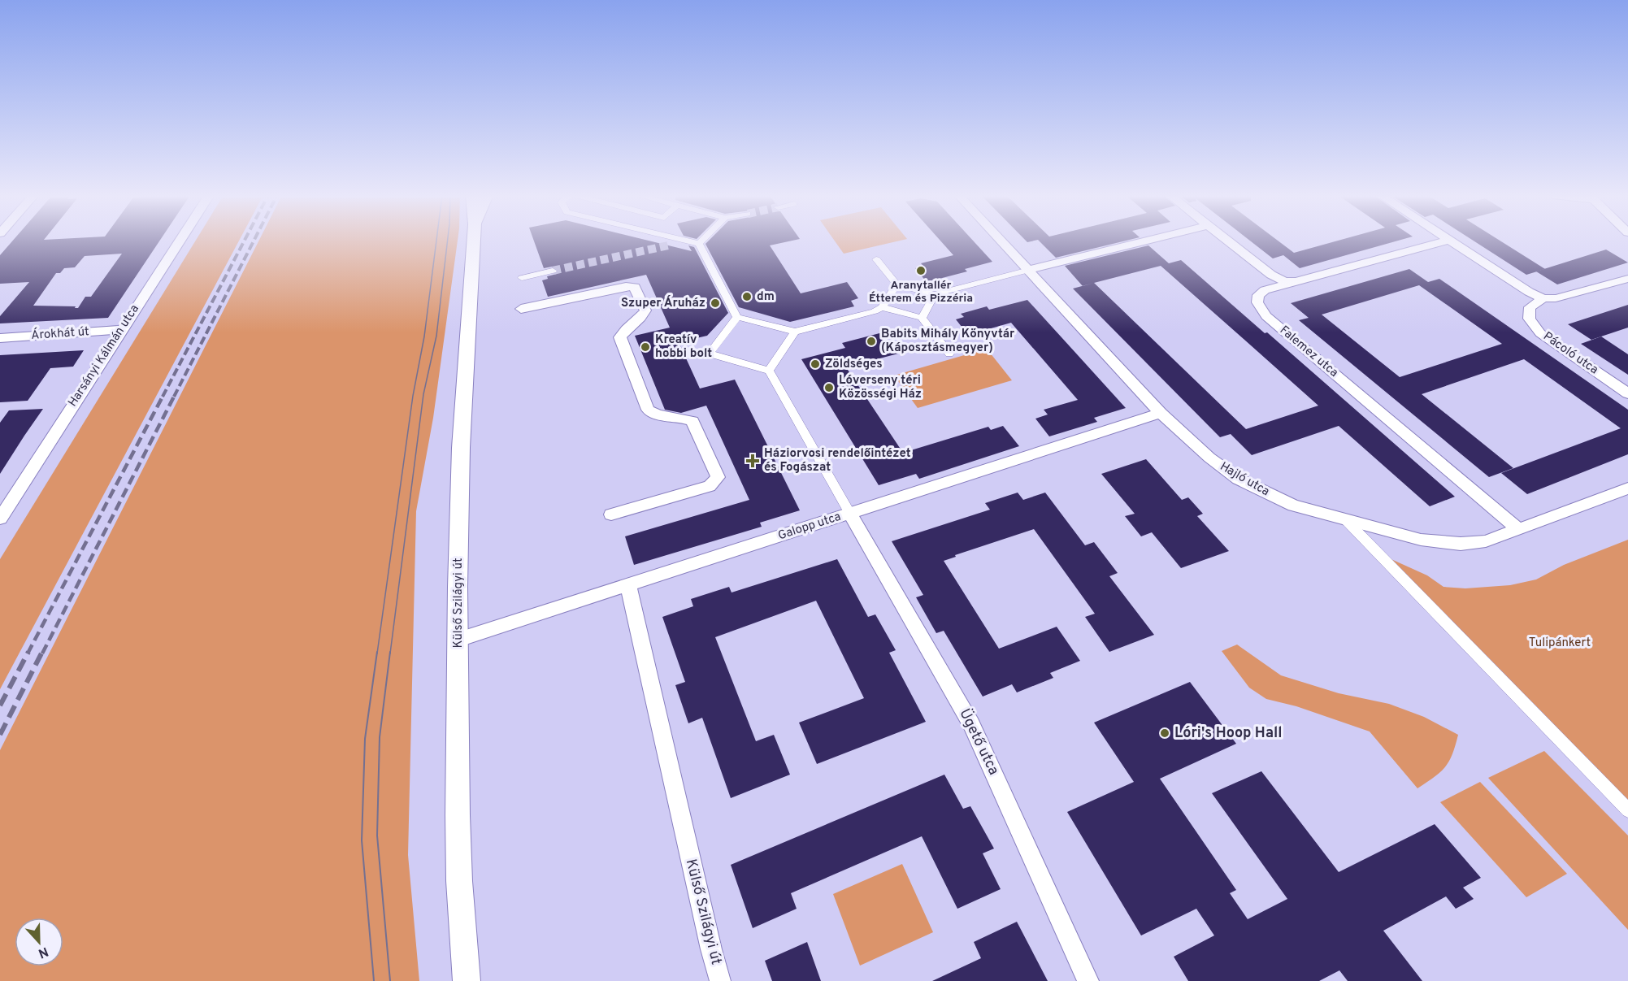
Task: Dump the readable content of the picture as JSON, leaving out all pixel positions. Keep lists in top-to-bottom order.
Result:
{
  "streets": {
    "street": [
      "Árokhát út",
      "Falemez utca",
      "Pácoló utca",
      "Harsányi Kálmán utca",
      "Hajló utca",
      "Galopp utca",
      "Külső Szilágyi út",
      "Ügető utca"
    ]
  },
  "crossings": [
    ["Árokhát út", "Harsányi Kálmán utca"],
    ["Falemez utca", "Hajló utca"],
    ["Hajló utca", "Galopp utca"],
    ["Galopp utca", "Külső Szilágyi út"],
    ["Galopp utca", "Ügető utca"]
  ],
  "parks": ["Tulipánkert"],
  "places": {
    "other": [
      "Aranytallér Étterem és Pizzéria",
      "dm",
      "Szuper Áruház",
      "Babits Mihály Könyvtár (Káposztásmegyer)",
      "Kreatív hobbi bolt",
      "Zöldséges",
      "Lóverseny téri Közösségi Ház",
      "Lóri's Hoop Hall"
    ],
    "health": ["Háziorvosi rendelőintézet és Fogászat"]
  },
  "north": "bottom"
}
